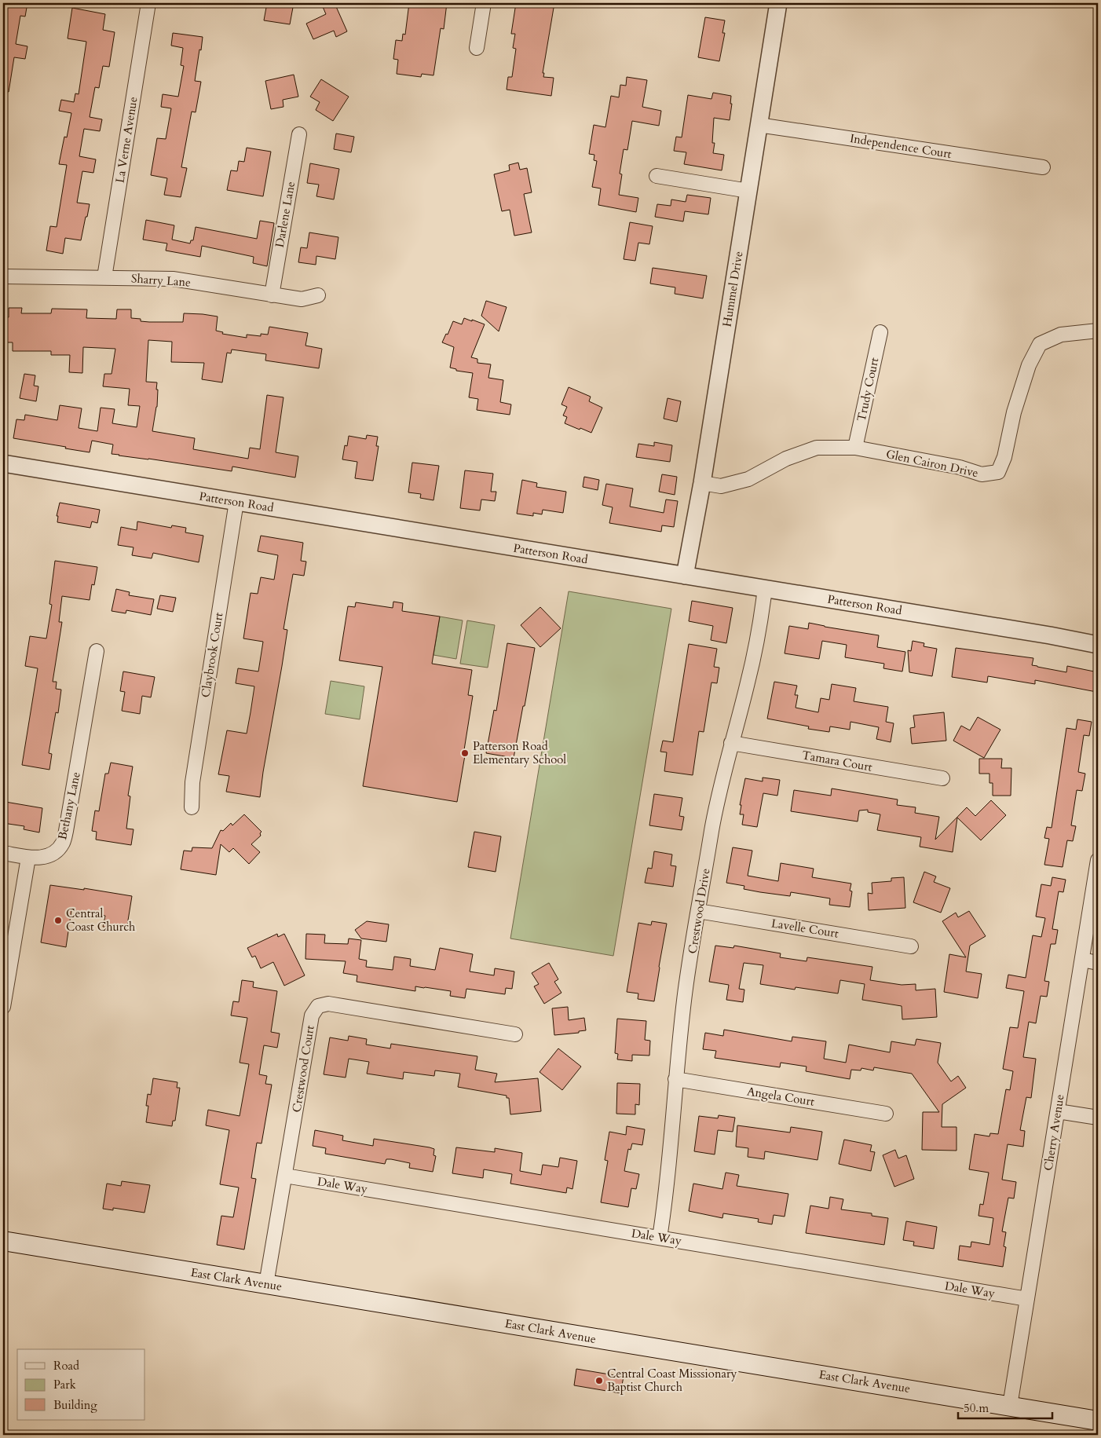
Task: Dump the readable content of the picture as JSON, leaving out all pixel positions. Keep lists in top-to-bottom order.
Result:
{
  "streets": {
    "main road": ["East Clark Avenue"],
    "street": [
      "La Verne Avenue",
      "Independence Court",
      "Darlene Lane",
      "Sharry Lane",
      "Hummel Drive",
      "Trudy Court",
      "Glen Cairon Drive",
      "Patterson Road",
      "Claybrook Court",
      "Tamara Court",
      "Bethany Lane",
      "Crestwood Drive",
      "Lavelle Court",
      "Crestwood Court",
      "Angela Court",
      "Cherry Avenue",
      "Dale Way"
    ]
  },
  "crossings": [
    ["La Verne Avenue", "Sharry Lane"],
    ["Independence Court", "Hummel Drive"],
    ["Darlene Lane", "Sharry Lane"],
    ["Hummel Drive", "Glen Cairon Drive"],
    ["Hummel Drive", "Patterson Road"],
    ["Trudy Court", "Glen Cairon Drive"],
    ["Patterson Road", "Claybrook Court"],
    ["Patterson Road", "Crestwood Drive"],
    ["Tamara Court", "Crestwood Drive"],
    ["Crestwood Drive", "Lavelle Court"],
    ["Crestwood Drive", "Angela Court"],
    ["Crestwood Drive", "Dale Way"],
    ["Crestwood Court", "Dale Way"],
    ["Crestwood Court", "East Clark Avenue"],
    ["Cherry Avenue", "Dale Way"],
    ["Cherry Avenue", "East Clark Avenue"]
  ],
  "places": ["Patterson Road Elementary School", "Central Coast Church", "Central Coast Misssionary Baptist Church"],
  "legend": ["Road", "Park", "Building"],
  "scale_bar": "50 m"
}
